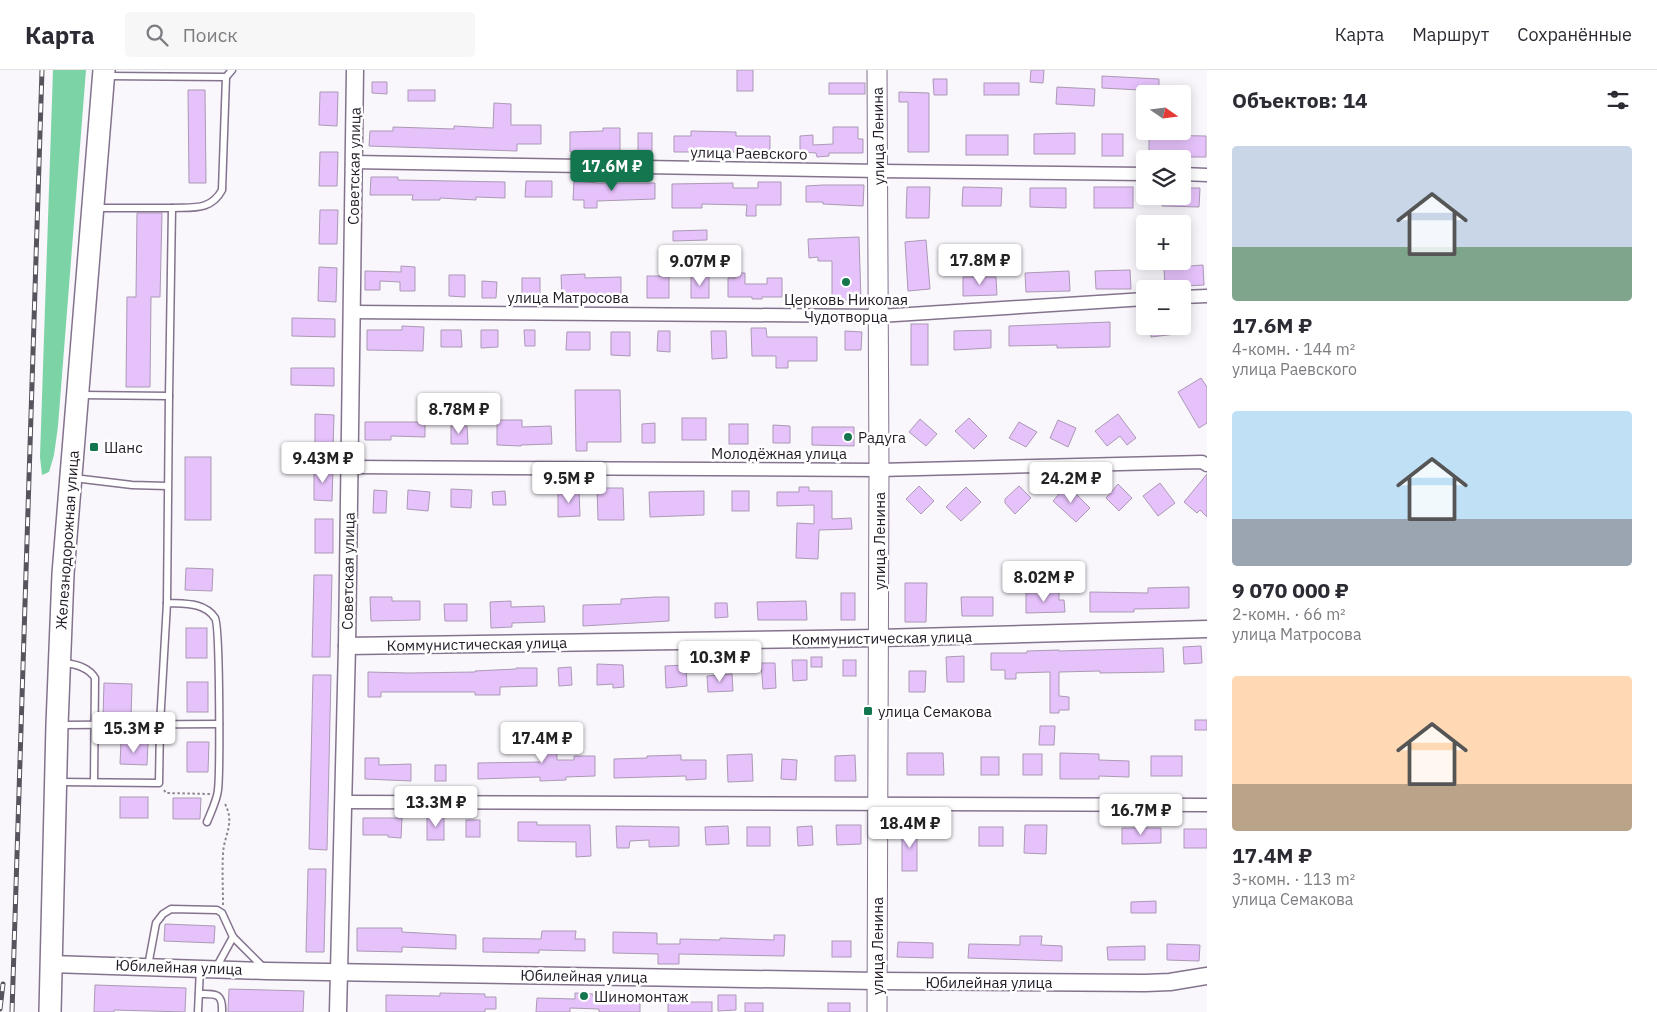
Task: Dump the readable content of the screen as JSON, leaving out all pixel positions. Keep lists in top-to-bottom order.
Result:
{
  "streets": {
    "main road": ["улица Ленина", "Железнодорожная улица"],
    "street": [
      "улица Раевского",
      "Советская улица",
      "улица Матросова",
      "Молодёжная улица",
      "Коммунистическая улица",
      "Юбилейная улица"
    ]
  },
  "crossings": [
    ["улица Ленина", "улица Раевского"],
    ["улица Ленина", "улица Матросова"],
    ["улица Ленина", "Молодёжная улица"],
    ["улица Ленина", "Коммунистическая улица"],
    ["улица Ленина", "Юбилейная улица"],
    ["улица Раевского", "Советская улица"],
    ["Советская улица", "улица Матросова"],
    ["Советская улица", "Молодёжная улица"],
    ["Советская улица", "Коммунистическая улица"],
    ["Советская улица", "Юбилейная улица"],
    ["Железнодорожная улица", "Юбилейная улица"]
  ],
  "places": {
    "other": ["Церковь Николая Чудотворца", "Радуга", "Шиномонтаж"],
    "transit": ["Шанс", "улица Семакова"]
  },
  "north": "right",
  "page": {
    "header": "Карта",
    "search": "Поиск",
    "nav": ["Карта", "Маршрут", "Сохранённые"],
    "heading": "Объектов: 14",
    "map_buttons": ["+", "−"],
    "list": [
      {
        "name": "17.6M ₽",
        "note": "4-комн. · 144 m² · улица Раевского"
      },
      {
        "name": "9 070 000 ₽",
        "note": "2-комн. · 66 m² · улица Матросова"
      },
      {
        "name": "17.4M ₽",
        "note": "3-комн. · 113 m² · улица Семакова"
      }
    ],
    "price": [
      "17.6M ₽",
      "17.8M ₽",
      "9.07M ₽",
      "8.78M ₽",
      "9.43M ₽",
      "9.5M ₽",
      "24.2M ₽",
      "8.02M ₽",
      "10.3M ₽",
      "15.3M ₽",
      "17.4M ₽",
      "13.3M ₽",
      "16.7M ₽",
      "18.4M ₽"
    ]
  }
}
